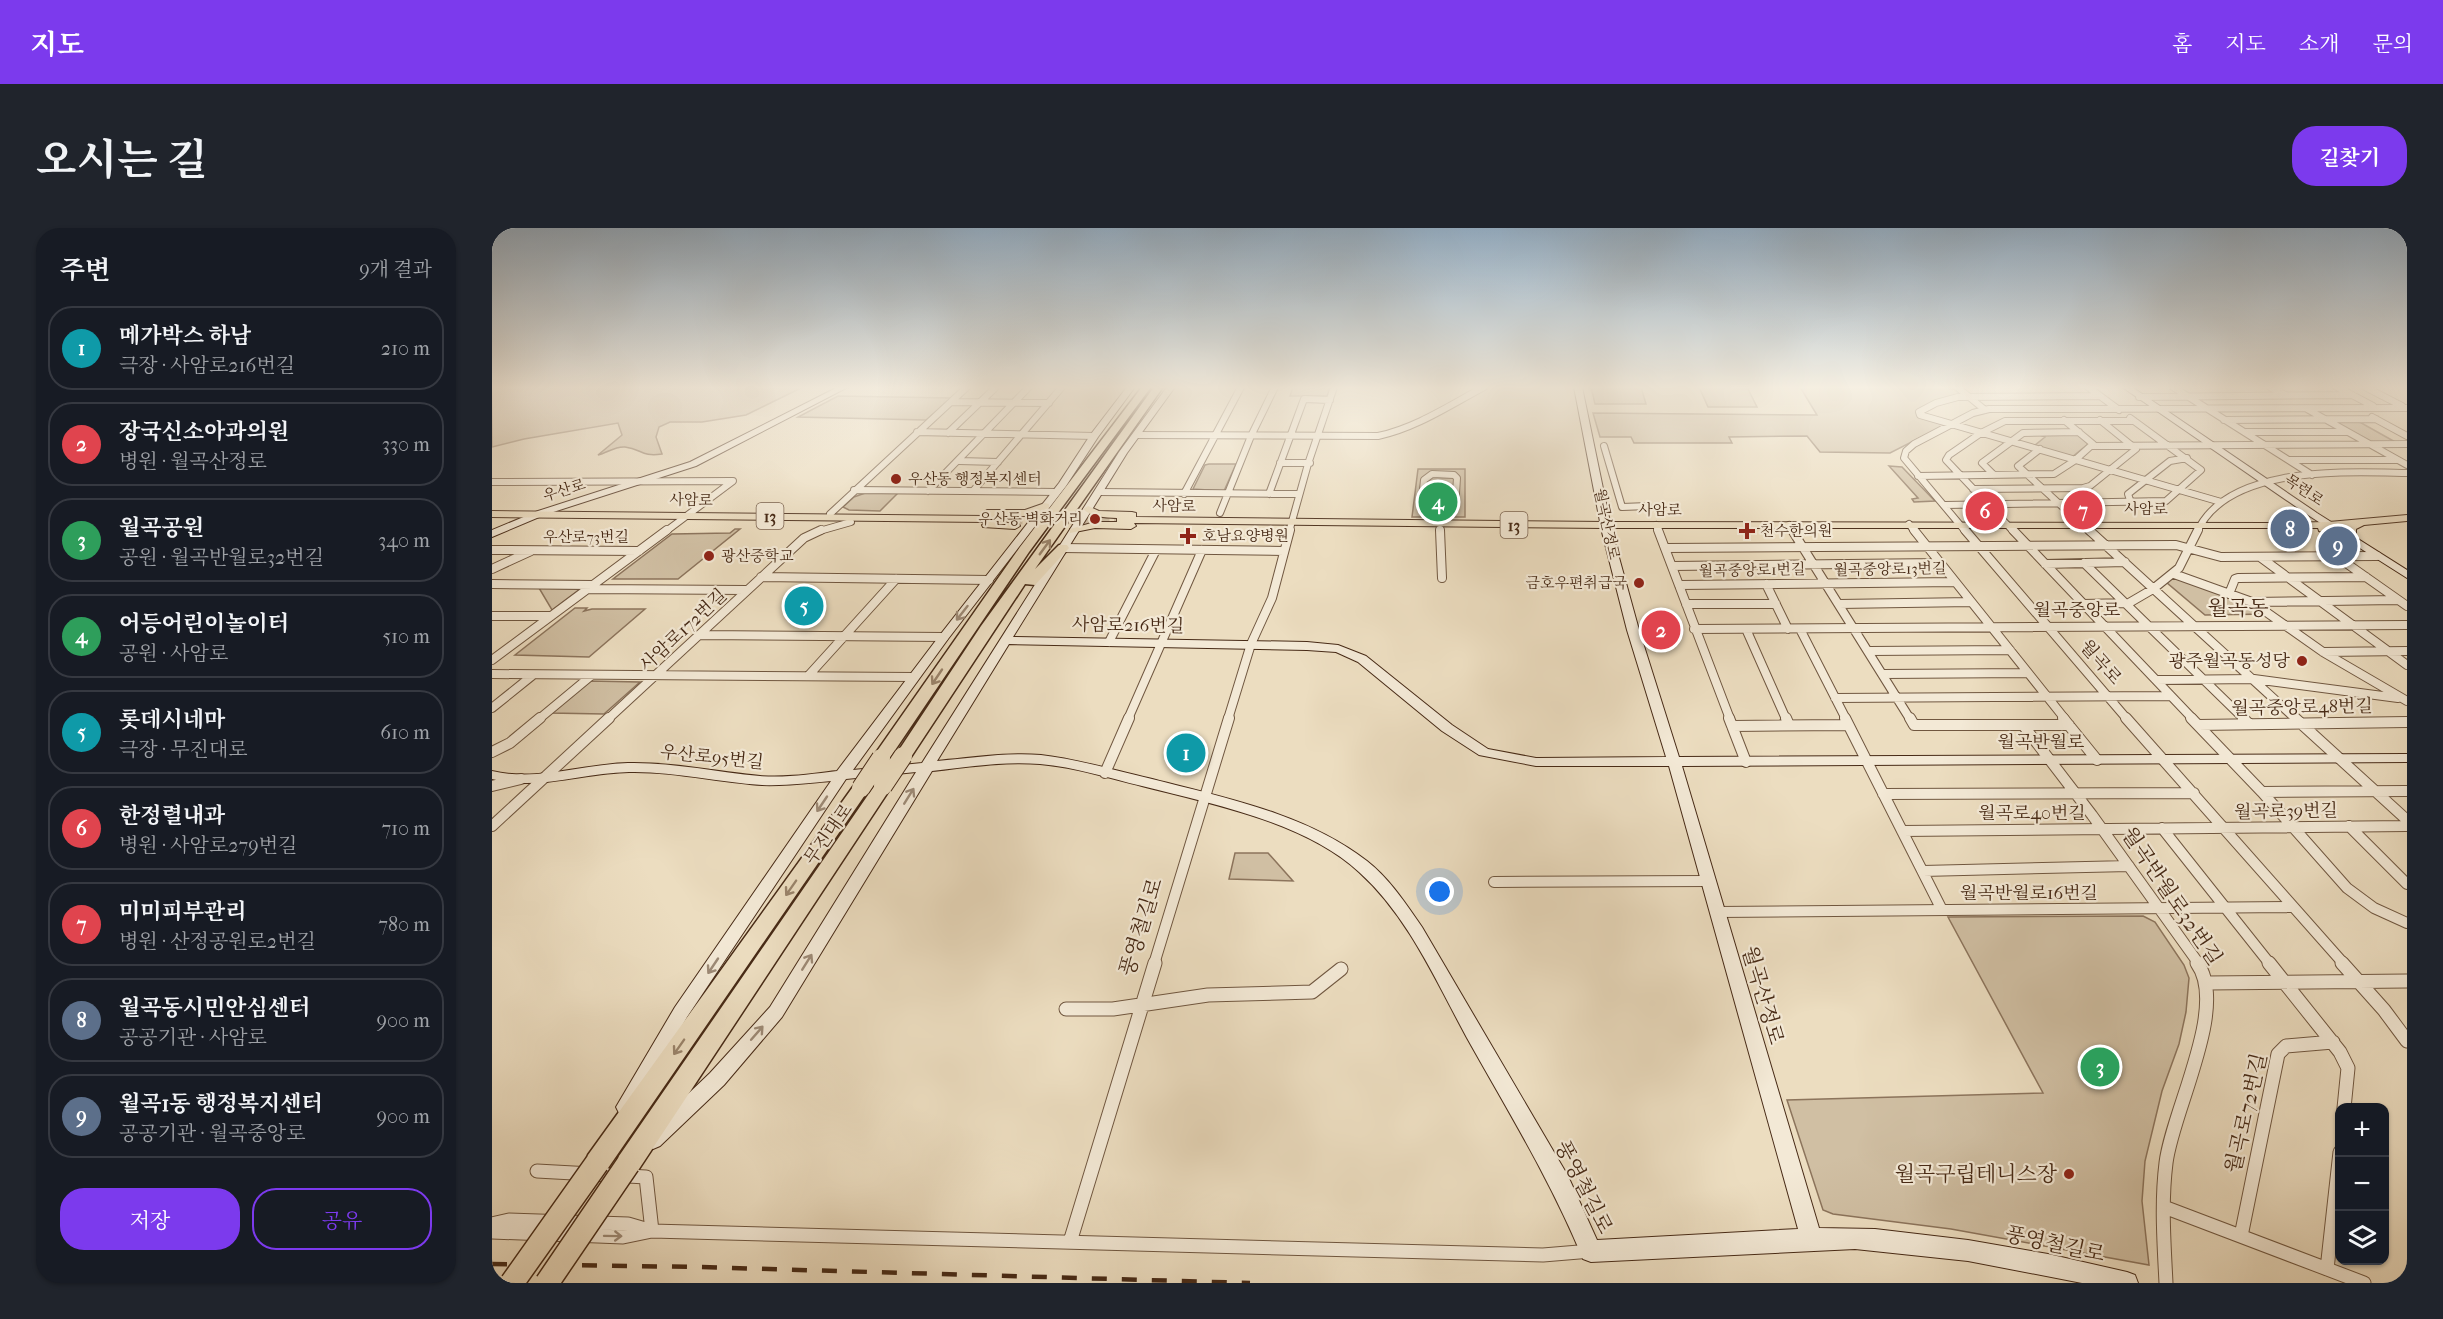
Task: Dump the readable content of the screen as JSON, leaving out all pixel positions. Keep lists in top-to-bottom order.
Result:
{
  "streets": {
    "highway": ["무진대로"],
    "main road": ["사암로", "13"],
    "street": [
      "우산로",
      "목련로",
      "월곡산정로",
      "우산로73번길",
      "월곡중앙로13번길",
      "월곡중앙로1번길",
      "월곡중앙로",
      "사암로216번길",
      "사암로172번길",
      "월곡로",
      "월곡중앙로48번길",
      "월곡반월로",
      "우산로95번길",
      "월곡로39번길",
      "월곡로40번길",
      "월곡반월로16번길",
      "월곡반월로32번길",
      "풍영철길로",
      "월곡로72번길"
    ]
  },
  "crossings": [
    ["우산로", "사암로"],
    ["목련로", "사암로"],
    ["목련로", "월곡중앙로13번길"],
    ["사암로", "월곡산정로"],
    ["사암로", "월곡로"],
    ["월곡산정로", "월곡반월로"],
    ["월곡산정로", "풍영철길로"],
    ["월곡중앙로13번길", "월곡중앙로1번길"],
    ["월곡중앙로13번길", "월곡중앙로"],
    ["월곡중앙로13번길", "월곡로"],
    ["월곡중앙로13번길", "월곡반월로32번길"],
    ["월곡중앙로1번길", "월곡중앙로"],
    ["월곡중앙로1번길", "월곡반월로"],
    ["월곡중앙로", "월곡로"],
    ["월곡중앙로", "월곡중앙로48번길"],
    ["월곡중앙로", "월곡반월로16번길"],
    ["사암로172번길", "우산로95번길"],
    ["월곡로", "월곡반월로"],
    ["월곡로", "월곡로39번길"],
    ["월곡로", "월곡로40번길"],
    ["월곡로", "월곡반월로16번길"],
    ["월곡반월로", "월곡반월로16번길"],
    ["월곡반월로", "월곡반월로32번길"],
    ["우산로95번길", "무진대로"],
    ["우산로95번길", "풍영철길로"],
    ["월곡로39번길", "월곡로40번길"],
    ["월곡로40번길", "월곡반월로16번길"],
    ["월곡로40번길", "월곡반월로32번길"],
    ["월곡반월로16번길", "월곡반월로32번길"]
  ],
  "districts": ["월곡동"],
  "places": {
    "other": [
      "우산동 행정복지센터",
      "우산동 벽화거리",
      "광산중학교",
      "금호우편취급국",
      "광주월곡동성당",
      "월곡구립테니스장"
    ],
    "health": ["천수한의원", "호남요양병원"]
  },
  "page": {
    "header": "지도",
    "nav": [
      "홈",
      "지도",
      "소개",
      "문의"
    ],
    "title": "오시는 길",
    "buttons": [
      "길찾기",
      ["저장", "공유"]
    ],
    "heading": ["주변", "9개 결과"],
    "list": [
      {
        "mark": "1",
        "name": "메가박스 하남",
        "note": "극장 · 사암로216번길",
        "value": "210 m"
      },
      {
        "mark": "2",
        "name": "장국신소아과의원",
        "note": "병원 · 월곡산정로",
        "value": "330 m"
      },
      {
        "mark": "3",
        "name": "월곡공원",
        "note": "공원 · 월곡반월로32번길",
        "value": "340 m"
      },
      {
        "mark": "4",
        "name": "어등어린이놀이터",
        "note": "공원 · 사암로",
        "value": "510 m"
      },
      {
        "mark": "5",
        "name": "롯데시네마",
        "note": "극장 · 무진대로",
        "value": "610 m"
      },
      {
        "mark": "6",
        "name": "한정렬내과",
        "note": "병원 · 사암로279번길",
        "value": "710 m"
      },
      {
        "mark": "7",
        "name": "미미피부관리",
        "note": "병원 · 산정공원로2번길",
        "value": "780 m"
      },
      {
        "mark": "8",
        "name": "월곡동시민안심센터",
        "note": "공공기관 · 사암로",
        "value": "900 m"
      },
      {
        "mark": "9",
        "name": "월곡1동 행정복지센터",
        "note": "공공기관 · 월곡중앙로",
        "value": "900 m"
      }
    ],
    "pins": [
      "4",
      "7",
      "6",
      "8",
      "9",
      "5",
      "2",
      "1",
      "3"
    ],
    "map_buttons": ["+", "−"]
  }
}
